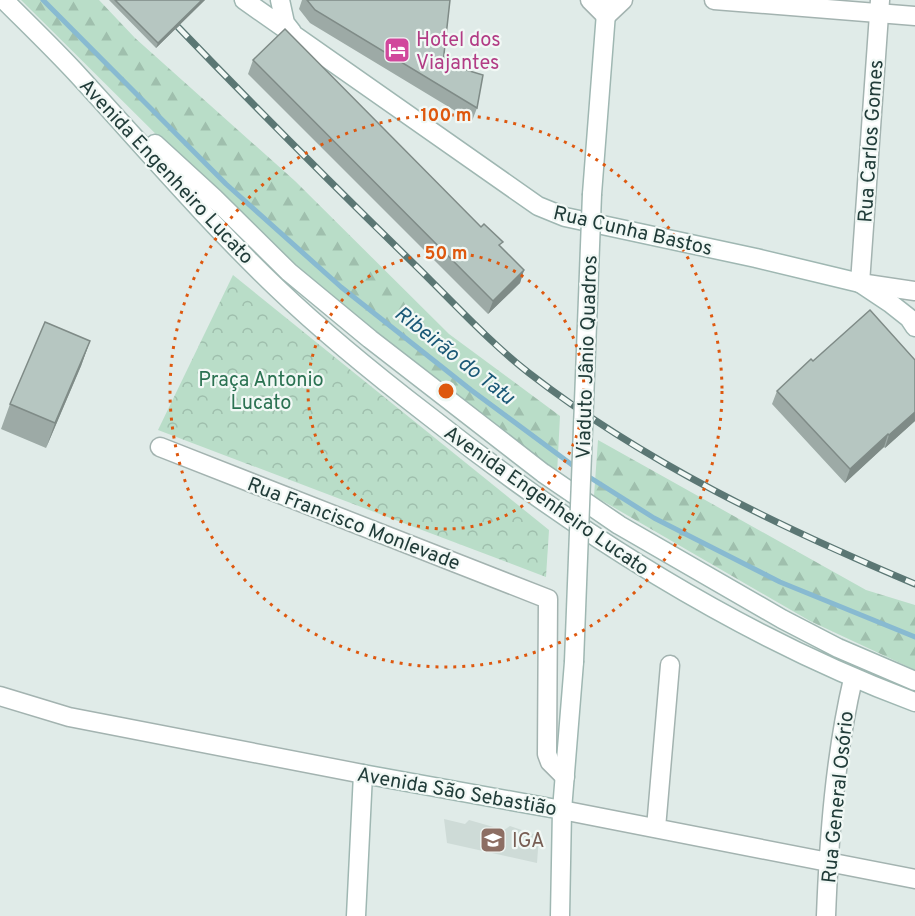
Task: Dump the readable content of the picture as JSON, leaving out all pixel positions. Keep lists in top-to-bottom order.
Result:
{
  "streets": {
    "main road": [
      "Rua Carlos Gomes",
      "Avenida Engenheiro Lucato",
      "Rua Cunha Bastos",
      "Viaduto Jânio Quadros",
      "Rua Francisco Monlevade",
      "Avenida São Sebastião",
      "Rua General Osório"
    ]
  },
  "crossings": [
    ["Rua Carlos Gomes", "Rua Cunha Bastos"],
    ["Avenida Engenheiro Lucato", "Rua General Osório"],
    ["Viaduto Jânio Quadros", "Rua Francisco Monlevade"],
    ["Viaduto Jânio Quadros", "Avenida São Sebastião"],
    ["Avenida São Sebastião", "Rua General Osório"]
  ],
  "water": ["Ribeirão do Tatu"],
  "parks": ["Praça Antonio Lucato"],
  "places": {
    "hotel": ["Hotel dos Viajantes"],
    "school or university": ["IGA"]
  },
  "rings": ["100 m", "50 m"]
}
